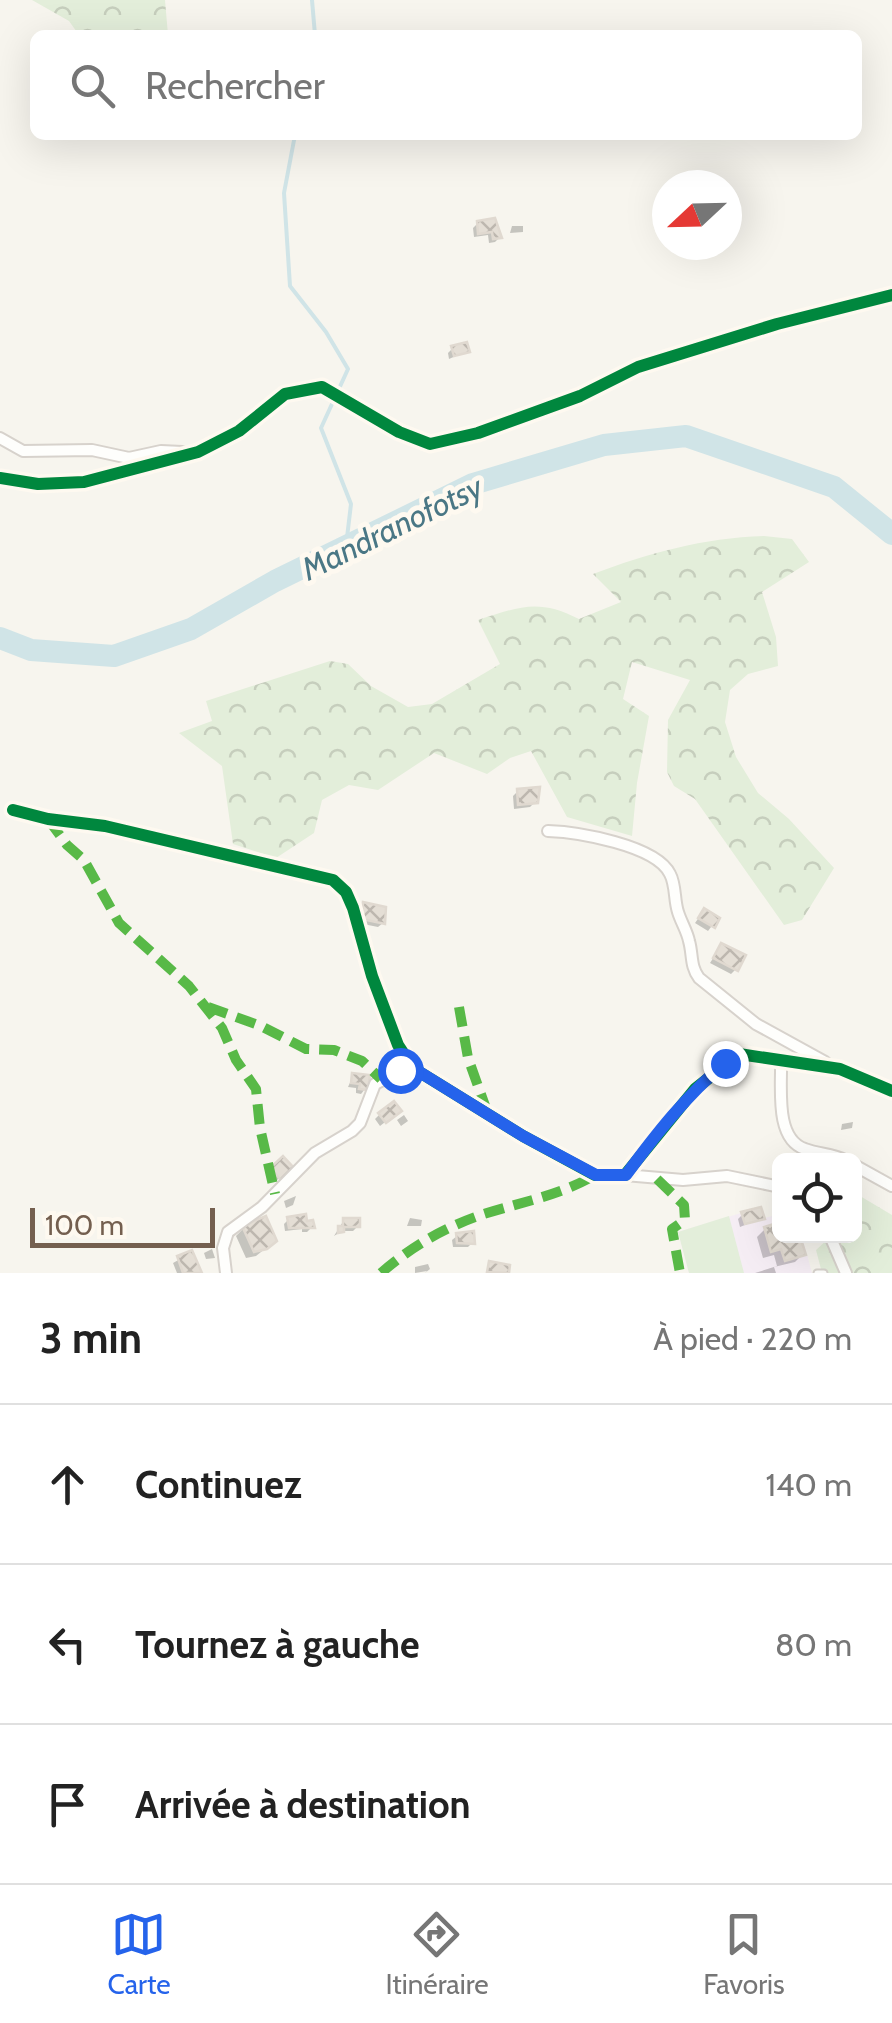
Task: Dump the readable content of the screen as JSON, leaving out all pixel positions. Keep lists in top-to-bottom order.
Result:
{
  "water": ["Mandranofotsy"],
  "scale_bar": "100 m",
  "north": "left",
  "page": {
    "search": "Rechercher",
    "scale": "100 m",
    "heading": ["3 min", "À pied · 220 m"],
    "list": [
      ["Continuez", "140 m"],
      ["Tournez à gauche", "80 m"],
      "Arrivée à destination"
    ],
    "nav": ["Carte", "Itinéraire", "Favoris"]
  }
}
